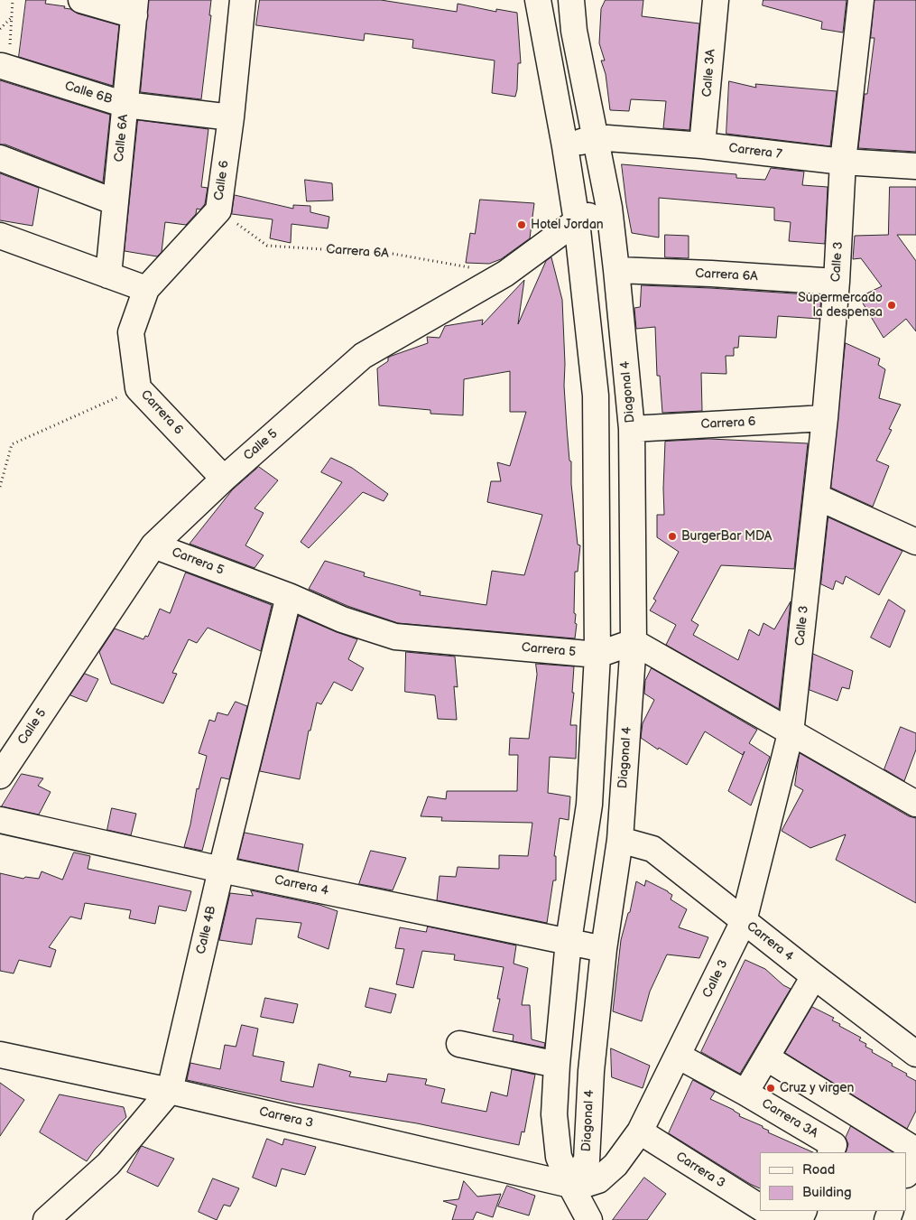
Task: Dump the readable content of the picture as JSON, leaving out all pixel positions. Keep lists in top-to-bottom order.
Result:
{
  "streets": {
    "street": [
      "Calle 3A",
      "Calle 6B",
      "Calle 6A",
      "Carrera 7",
      "Calle 6",
      "Carrera 6A",
      "Calle 3",
      "Diagonal 4",
      "Carrera 6",
      "Calle 5",
      "Carrera 5",
      "Carrera 4",
      "Calle 4B",
      "Carrera 3",
      "Carrera 3A"
    ]
  },
  "crossings": [
    ["Calle 3A", "Carrera 7"],
    ["Calle 6B", "Calle 6A"],
    ["Calle 6B", "Calle 6"],
    ["Carrera 7", "Calle 3"],
    ["Carrera 7", "Diagonal 4"],
    ["Calle 6", "Carrera 6A"],
    ["Calle 6", "Carrera 6"],
    ["Carrera 6A", "Calle 3"],
    ["Carrera 6A", "Diagonal 4"],
    ["Calle 3", "Diagonal 4"],
    ["Calle 3", "Carrera 6"],
    ["Calle 3", "Carrera 4"],
    ["Calle 3", "Carrera 3"],
    ["Calle 3", "Carrera 3A"],
    ["Diagonal 4", "Carrera 6"],
    ["Diagonal 4", "Calle 5"],
    ["Diagonal 4", "Carrera 5"],
    ["Diagonal 4", "Carrera 4"],
    ["Diagonal 4", "Carrera 3"],
    ["Carrera 6", "Calle 5"],
    ["Calle 5", "Carrera 5"],
    ["Carrera 5", "Calle 4B"],
    ["Carrera 4", "Calle 4B"],
    ["Calle 4B", "Carrera 3"]
  ],
  "places": [
    "Hotel Jordan",
    "Supermercado la despensa",
    "BurgerBar MDA",
    "Cruz y virgen"
  ],
  "legend": ["Road", "Building"]
}
